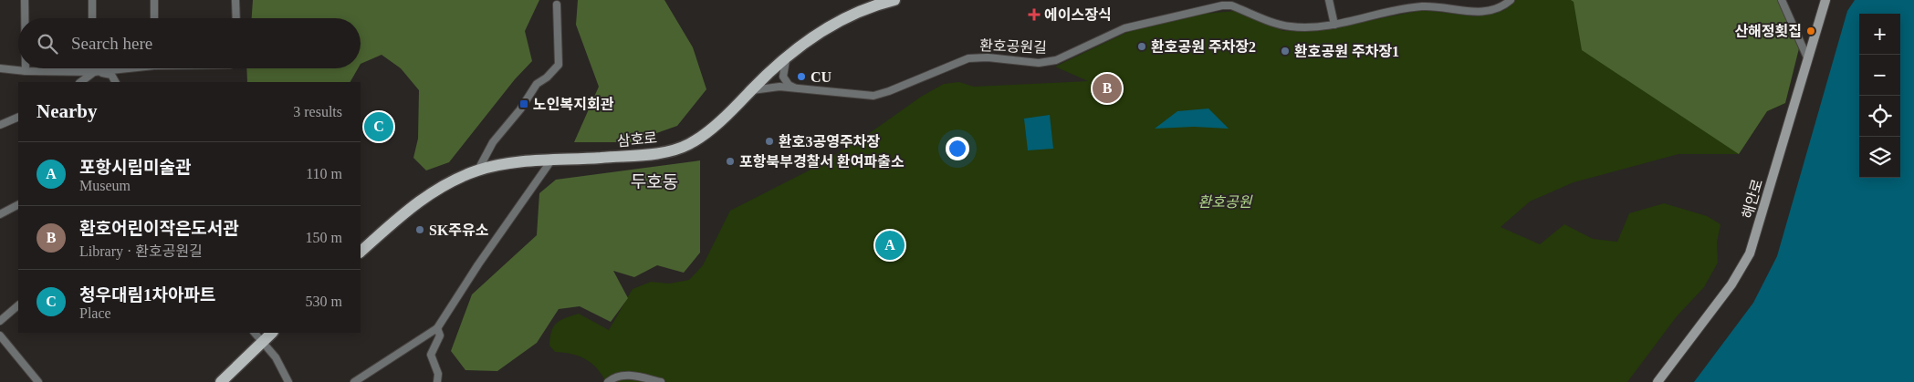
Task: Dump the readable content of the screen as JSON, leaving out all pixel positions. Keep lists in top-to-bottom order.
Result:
{
  "streets": {
    "main road": ["삼호로"],
    "street": ["환호공원길", "해안로"]
  },
  "crossings": [
    ["환호공원길", "삼호로"]
  ],
  "districts": ["두호동"],
  "parks": ["환호공원"],
  "places": {
    "health": ["에이스장식"],
    "other": [
      "산해정횟집",
      "환호공원 주차장2",
      "환호공원 주차장1",
      "CU",
      "환호3공영주차장",
      "포항북부경찰서 환여파출소",
      "SK주유소"
    ],
    "transit": ["노인복지회관"]
  },
  "page": {
    "map_buttons": ["+", "−"],
    "search": "Search here",
    "pins": ["B", "C", "A"],
    "heading": ["Nearby", "3 results"],
    "list": [
      {
        "mark": "A",
        "name": "포항시립미술관",
        "note": "Museum",
        "value": "110 m"
      },
      {
        "mark": "B",
        "name": "환호어린이작은도서관",
        "note": "Library · 환호공원길",
        "value": "150 m"
      },
      {
        "mark": "C",
        "name": "청우대림1차아파트",
        "note": "Place",
        "value": "530 m"
      }
    ]
  }
}
